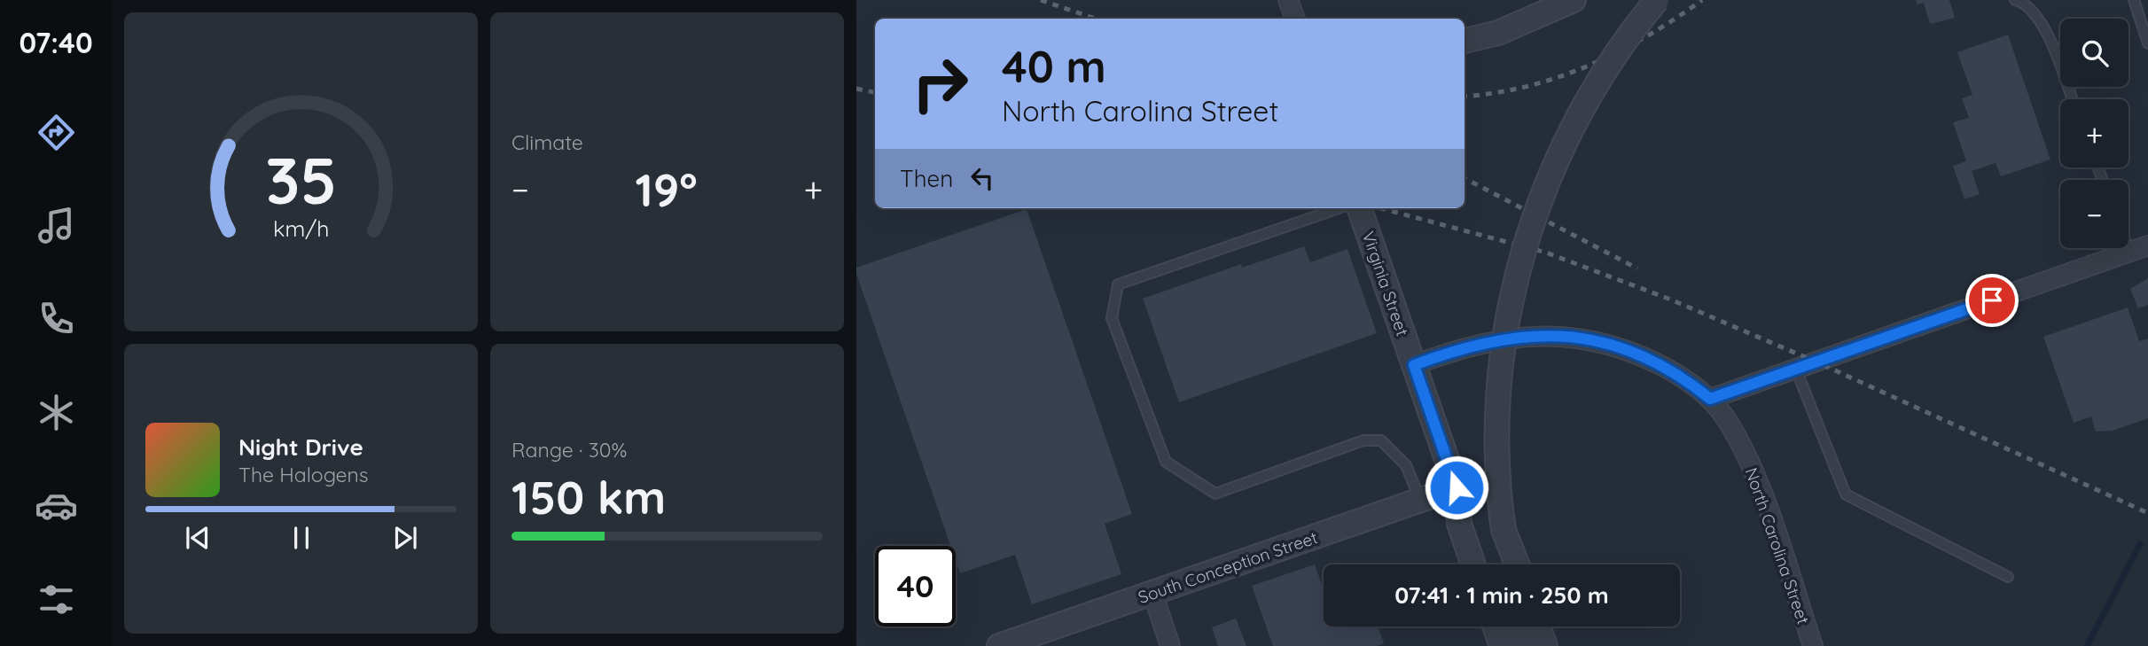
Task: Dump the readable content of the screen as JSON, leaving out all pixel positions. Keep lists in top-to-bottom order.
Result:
{
  "streets": {
    "street": ["Virginia Street", "North Carolina Street", "South Conception Street"]
  },
  "crossings": [
    ["Virginia Street", "North Carolina Street"],
    ["Virginia Street", "South Conception Street"]
  ],
  "page": {
    "tabs": "07:40",
    "tile": [
      "Climate",
      ["Range · 30%", "150 km"]
    ],
    "map_buttons": ["+", "−"],
    "turn": ["40 m", "North Carolina Street"],
    "then": "Then",
    "heat": ["−", "19°", "+"],
    "song": ["Night Drive", "The Halogens"],
    "limit": "40",
    "trip": "07:41 · 1 min · 250 m",
    "gauge": ["35", "km/h"]
  }
}
